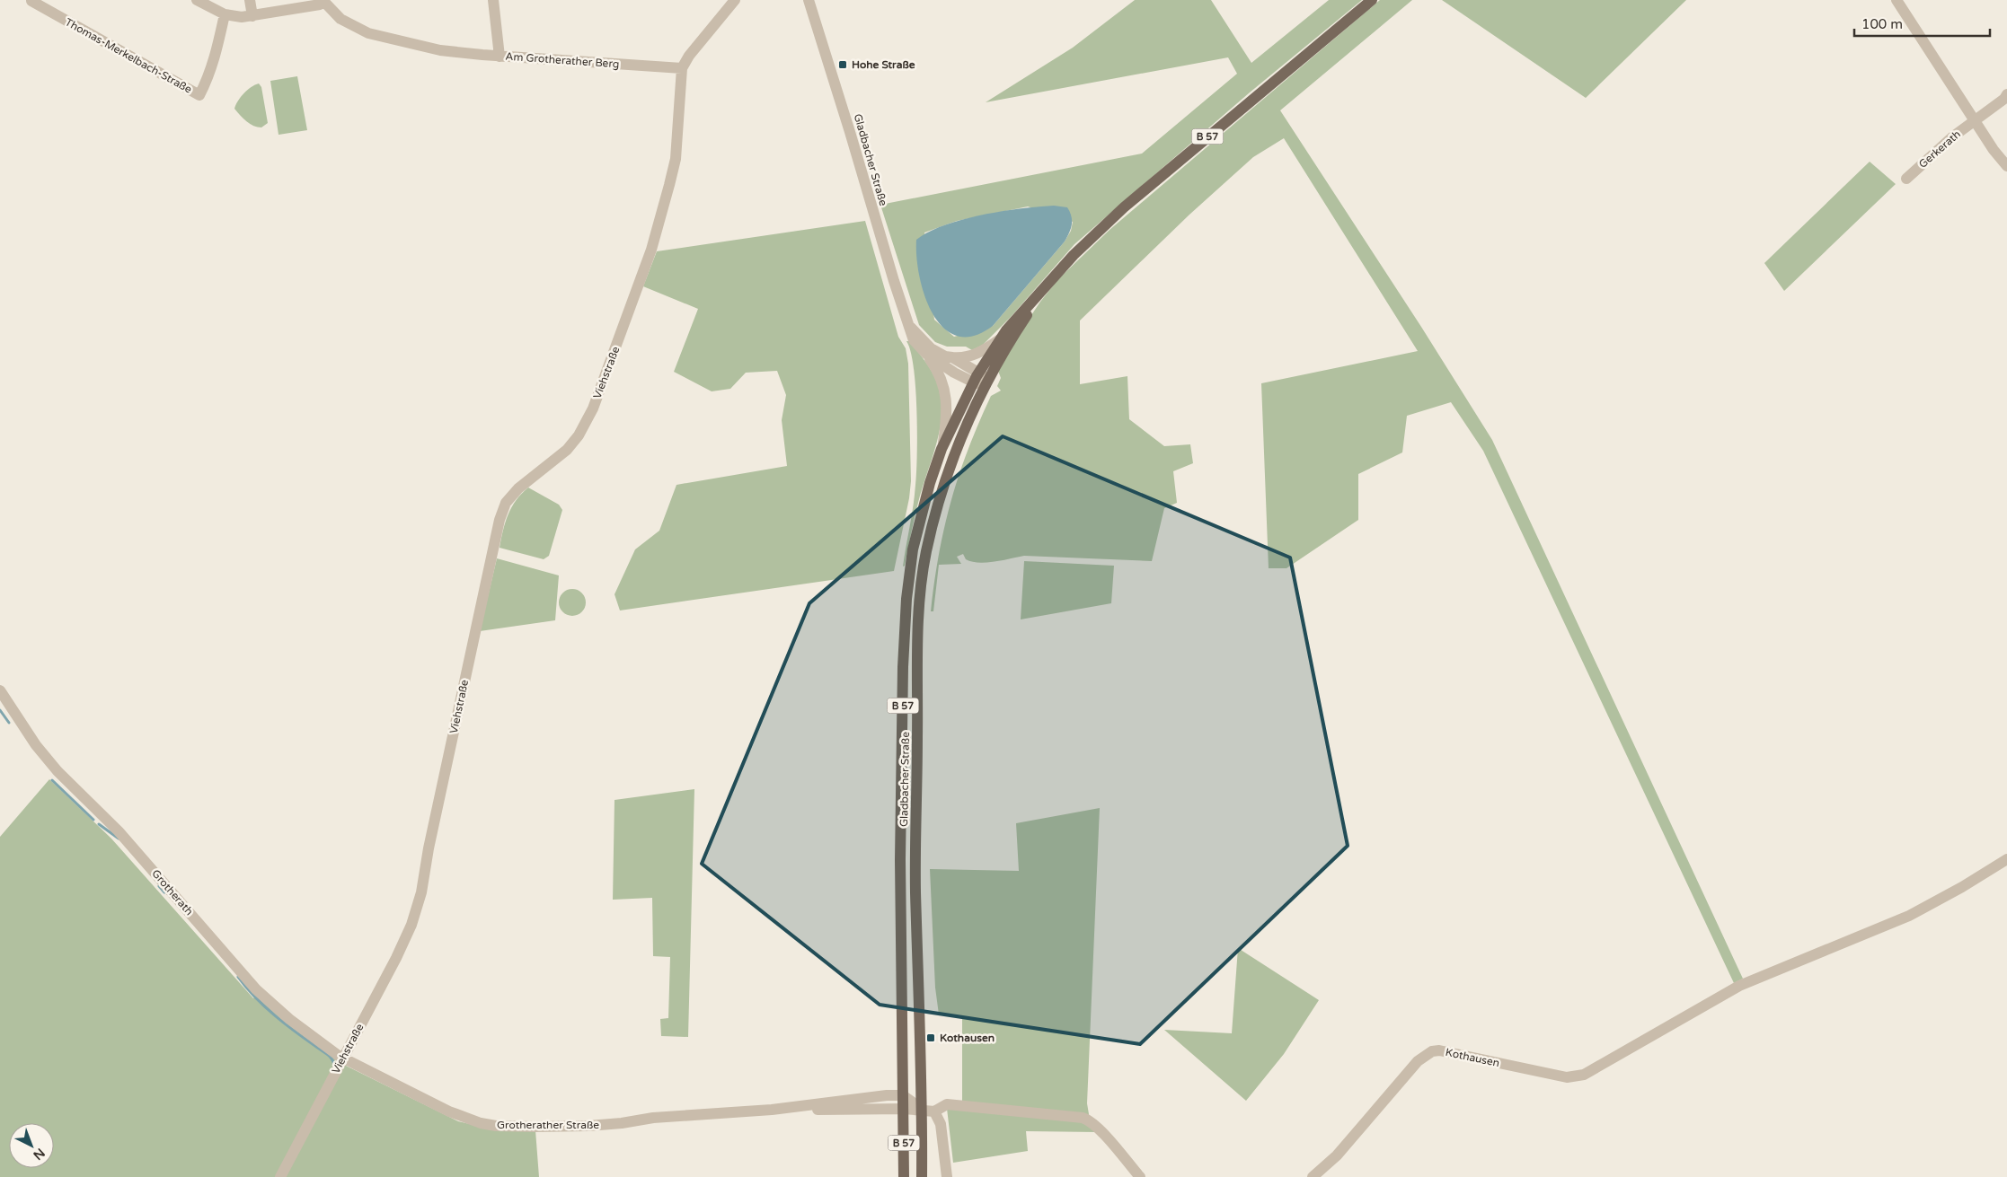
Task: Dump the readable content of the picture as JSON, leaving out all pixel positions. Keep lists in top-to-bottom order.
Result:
{
  "streets": {
    "main road": ["B 57", "Gladbacher Straße"],
    "street": [
      "Thomas-Merkelbach-Straße",
      "Am Grotherather Berg",
      "Gerkerath",
      "Viehstraße",
      "Grotherath",
      "Kothausen",
      "Grotherather Straße"
    ]
  },
  "crossings": [
    ["Am Grotherather Berg", "Viehstraße"],
    ["B 57", "Gladbacher Straße"],
    ["Gladbacher Straße", "Grotherather Straße"],
    ["Viehstraße", "Grotherath"],
    ["Viehstraße", "Grotherather Straße"],
    ["Grotherath", "Grotherather Straße"]
  ],
  "places": {
    "transit": ["Hohe Straße", "Kothausen"]
  },
  "scale_bar": "100 m",
  "north": "bottom right"
}
